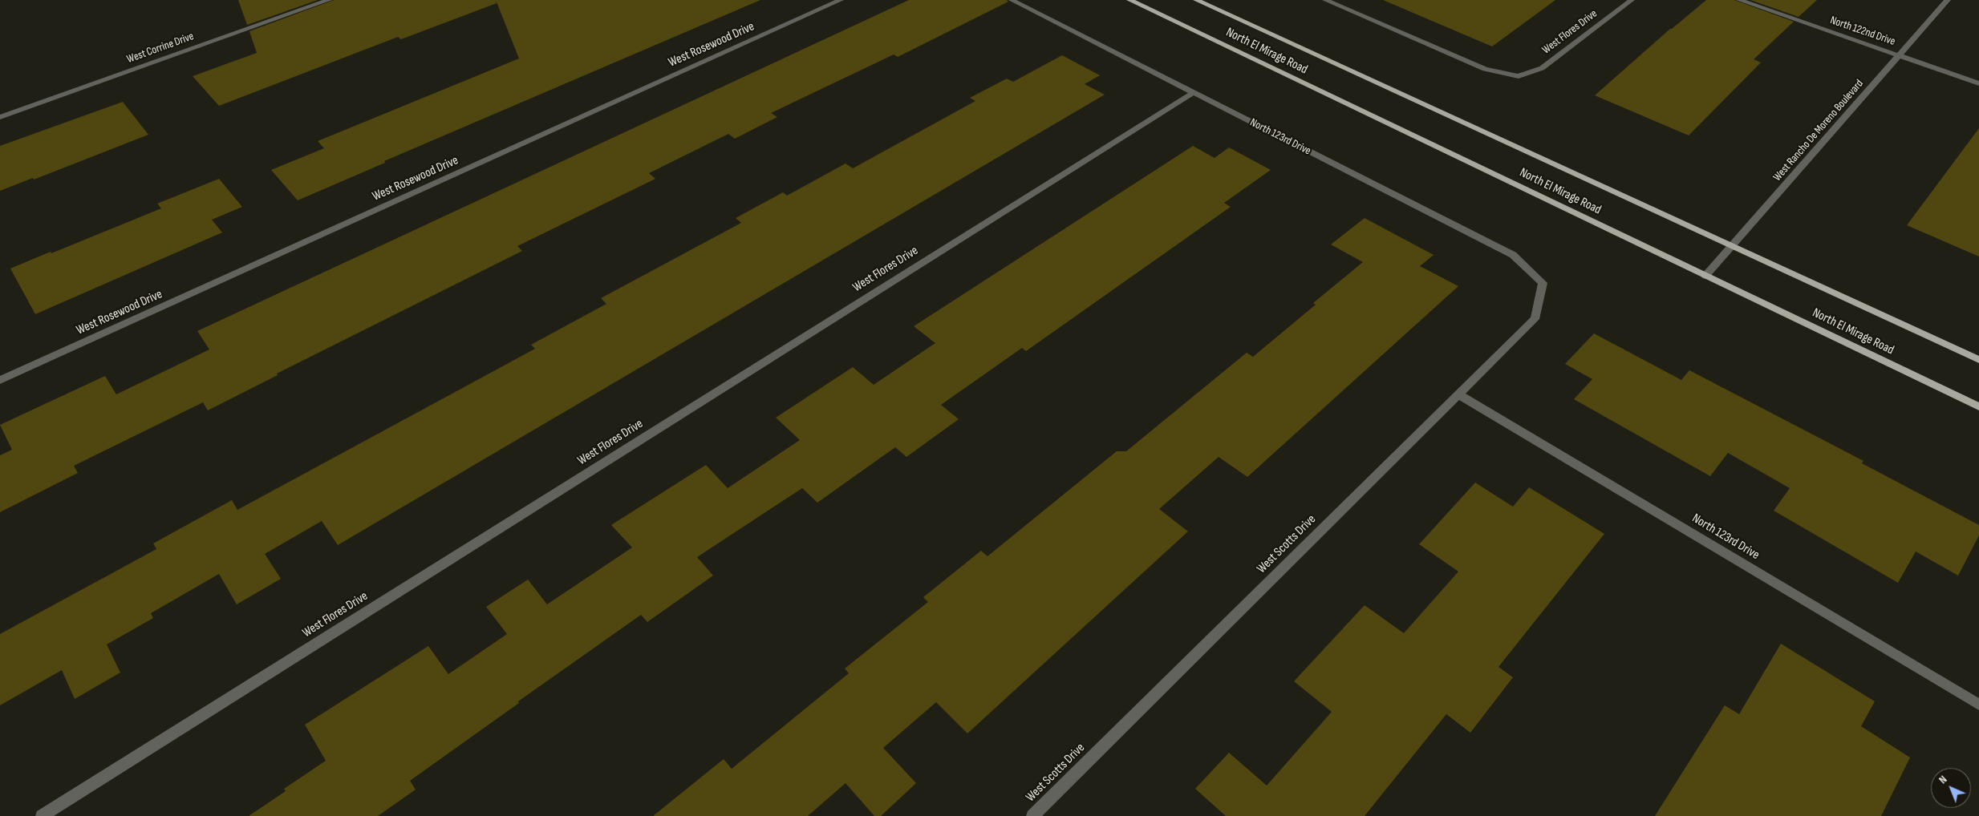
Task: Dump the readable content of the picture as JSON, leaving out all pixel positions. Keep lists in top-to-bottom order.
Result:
{
  "streets": {
    "main road": ["North El Mirage Road"],
    "street": [
      "North 122nd Drive",
      "West Flores Drive",
      "West Rosewood Drive",
      "West Corrine Drive",
      "West Rancho De Moreno Boulevard",
      "North 123rd Drive",
      "West Scotts Drive"
    ]
  },
  "crossings": [
    ["North 122nd Drive", "West Rancho De Moreno Boulevard"],
    ["West Flores Drive", "North 123rd Drive"],
    ["North El Mirage Road", "West Rancho De Moreno Boulevard"],
    ["North 123rd Drive", "West Scotts Drive"]
  ],
  "north": "top left"
}
